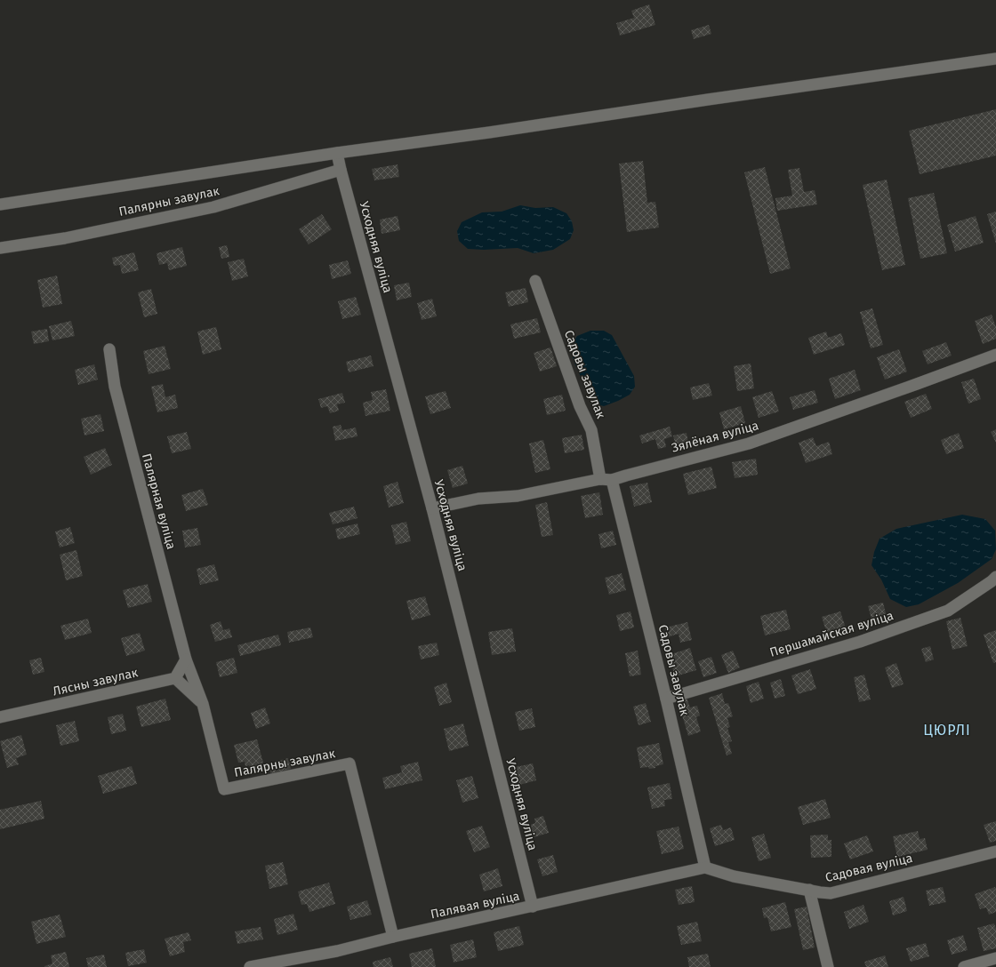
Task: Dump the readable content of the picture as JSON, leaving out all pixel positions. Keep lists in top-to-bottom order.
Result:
{
  "streets": {
    "street": [
      "Палярны завулак",
      "Усходняя вуліца",
      "Садовы завулак",
      "Зялёная вуліца",
      "Палярная вуліца",
      "Першамайская вуліца",
      "Лясны завулак",
      "Садовая вуліца",
      "Палявая вуліца"
    ]
  },
  "crossings": [
    ["Палярны завулак", "Усходняя вуліца"],
    ["Палярны завулак", "Палярная вуліца"],
    ["Палярны завулак", "Палявая вуліца"],
    ["Усходняя вуліца", "Зялёная вуліца"],
    ["Усходняя вуліца", "Палявая вуліца"],
    ["Садовы завулак", "Зялёная вуліца"],
    ["Садовы завулак", "Першамайская вуліца"],
    ["Садовы завулак", "Садовая вуліца"],
    ["Садовы завулак", "Палявая вуліца"],
    ["Садовая вуліца", "Палявая вуліца"]
  ],
  "districts": ["ЦЮРЛІ"]
}
